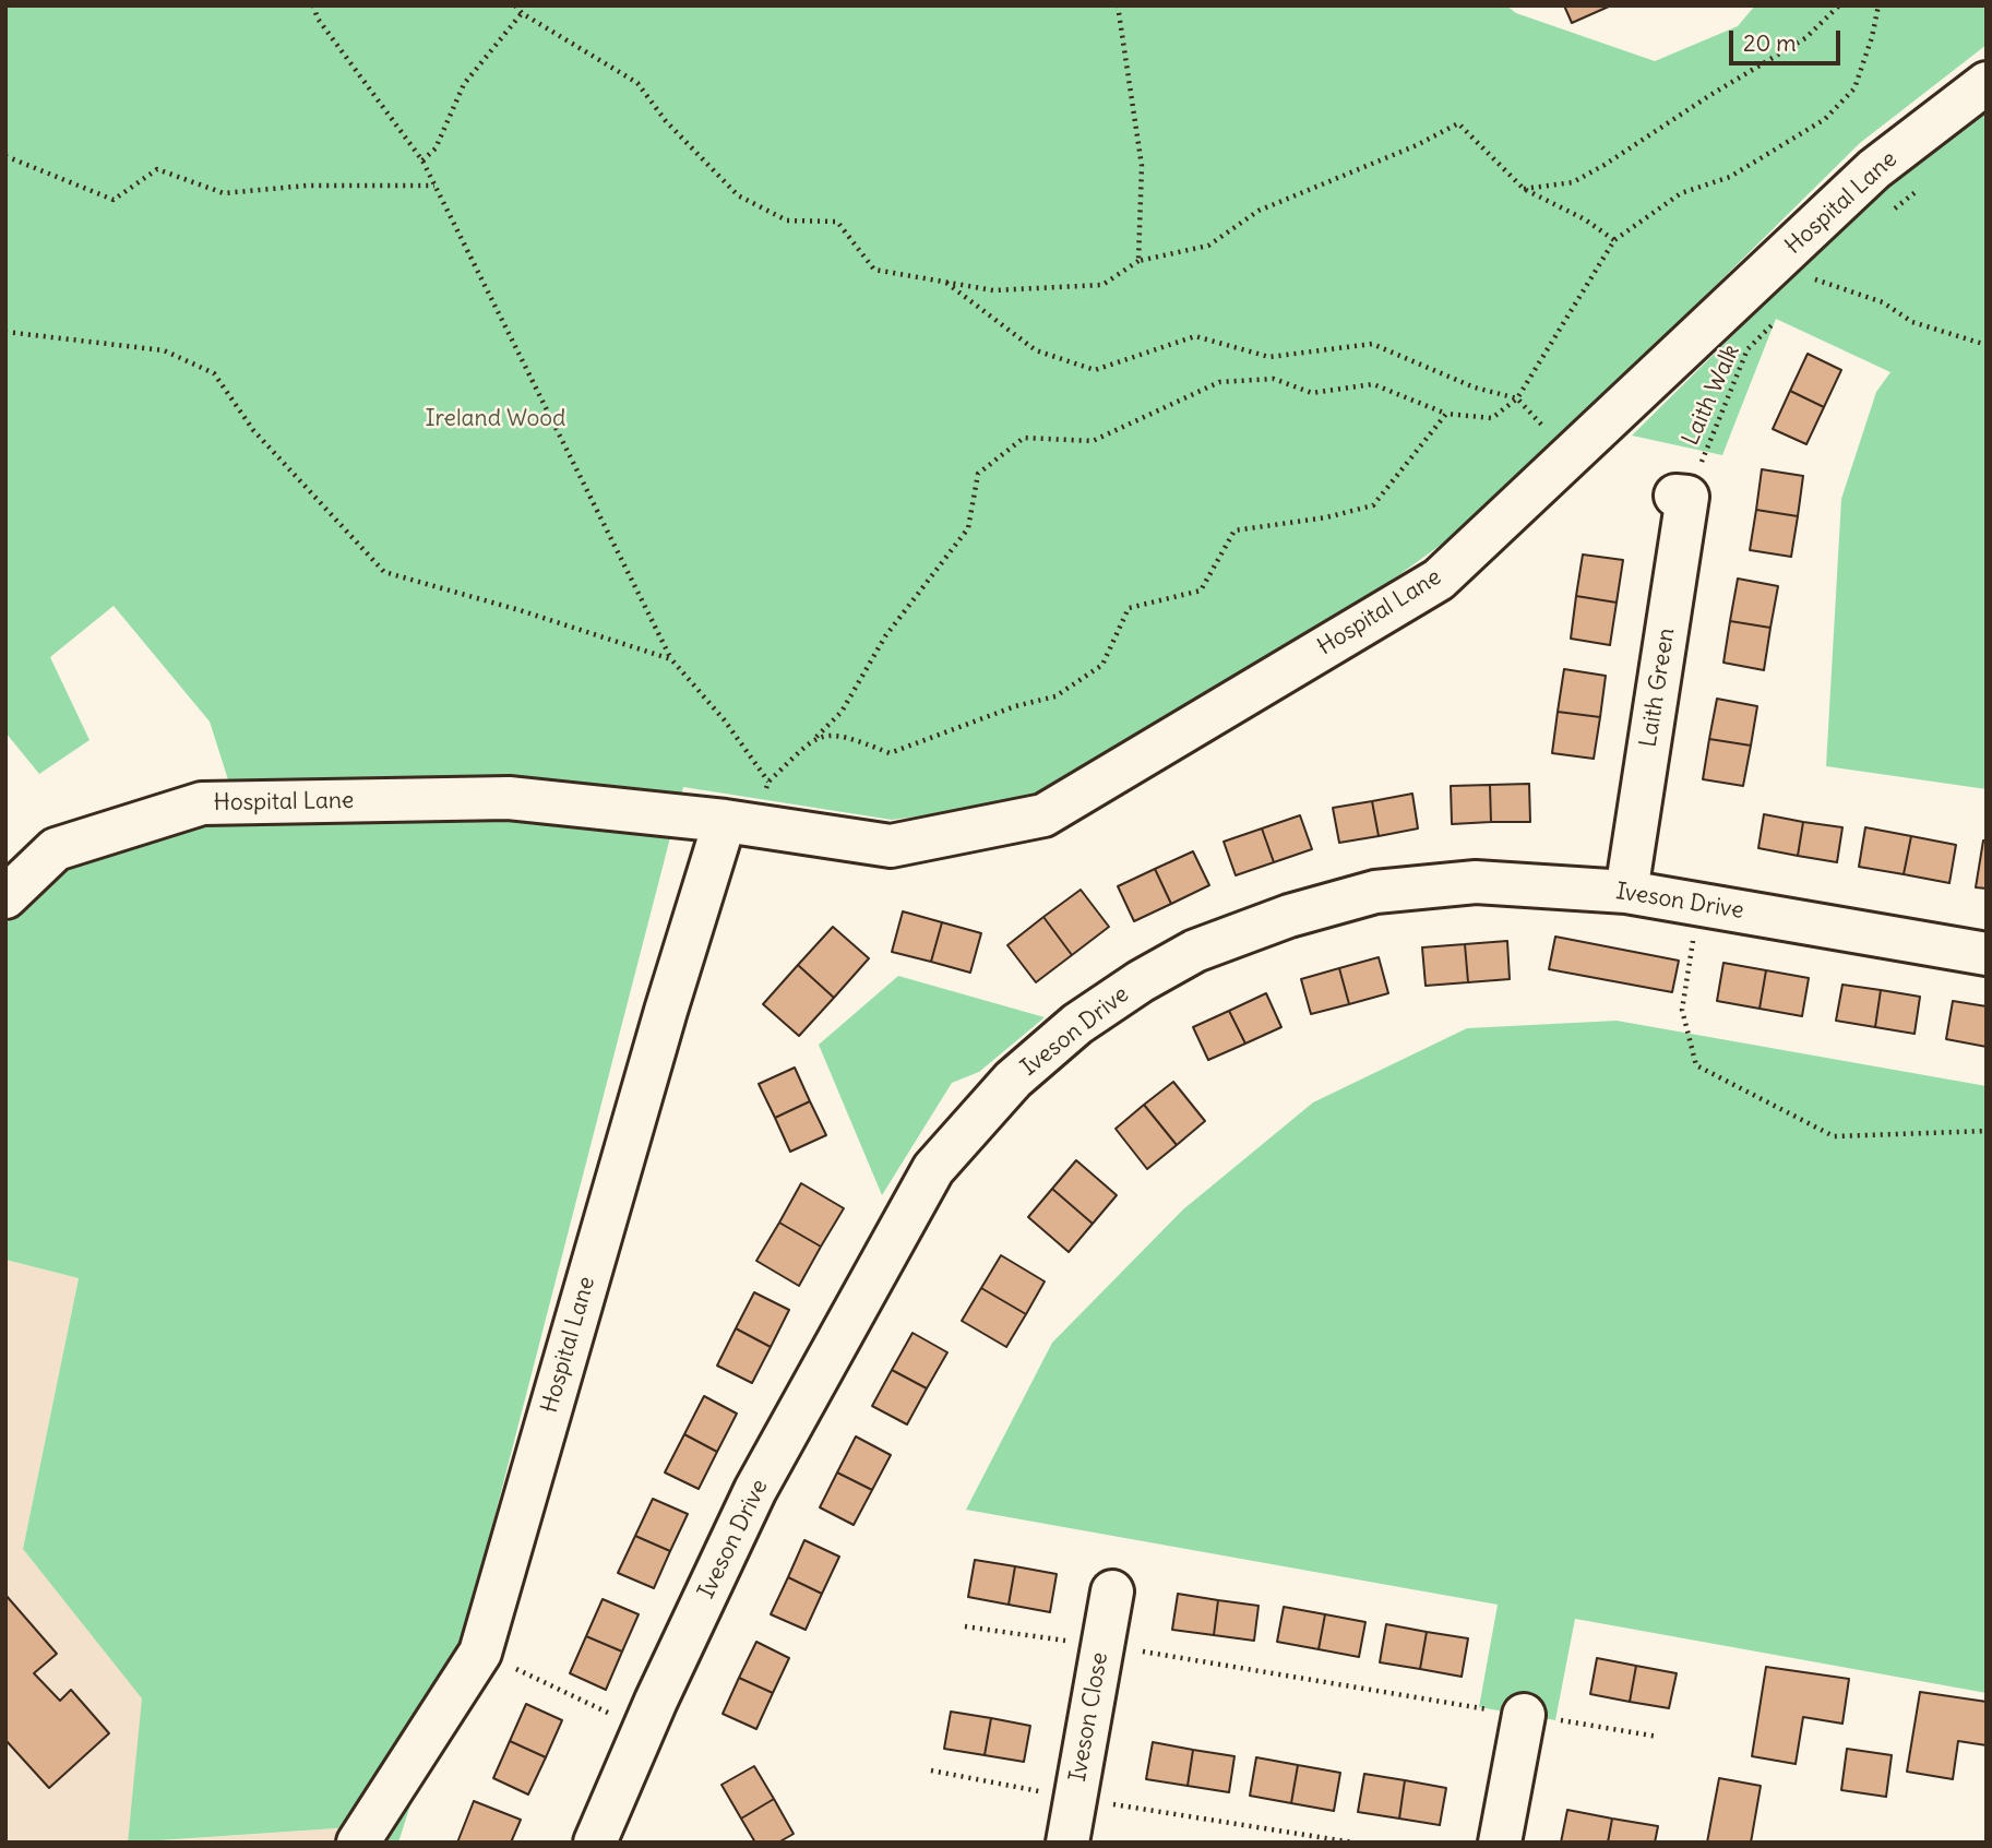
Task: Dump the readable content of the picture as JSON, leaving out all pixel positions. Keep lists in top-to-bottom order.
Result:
{
  "streets": {
    "street": [
      "Hospital Lane",
      "Laith Green",
      "Iveson Drive",
      "Iveson Close"
    ],
    "path": ["Laith Walk"]
  },
  "crossings": [
    ["Laith Walk", "Laith Green"],
    ["Laith Green", "Iveson Drive"]
  ],
  "parks": ["Ireland Wood"],
  "scale_bar": "20 m"
}
